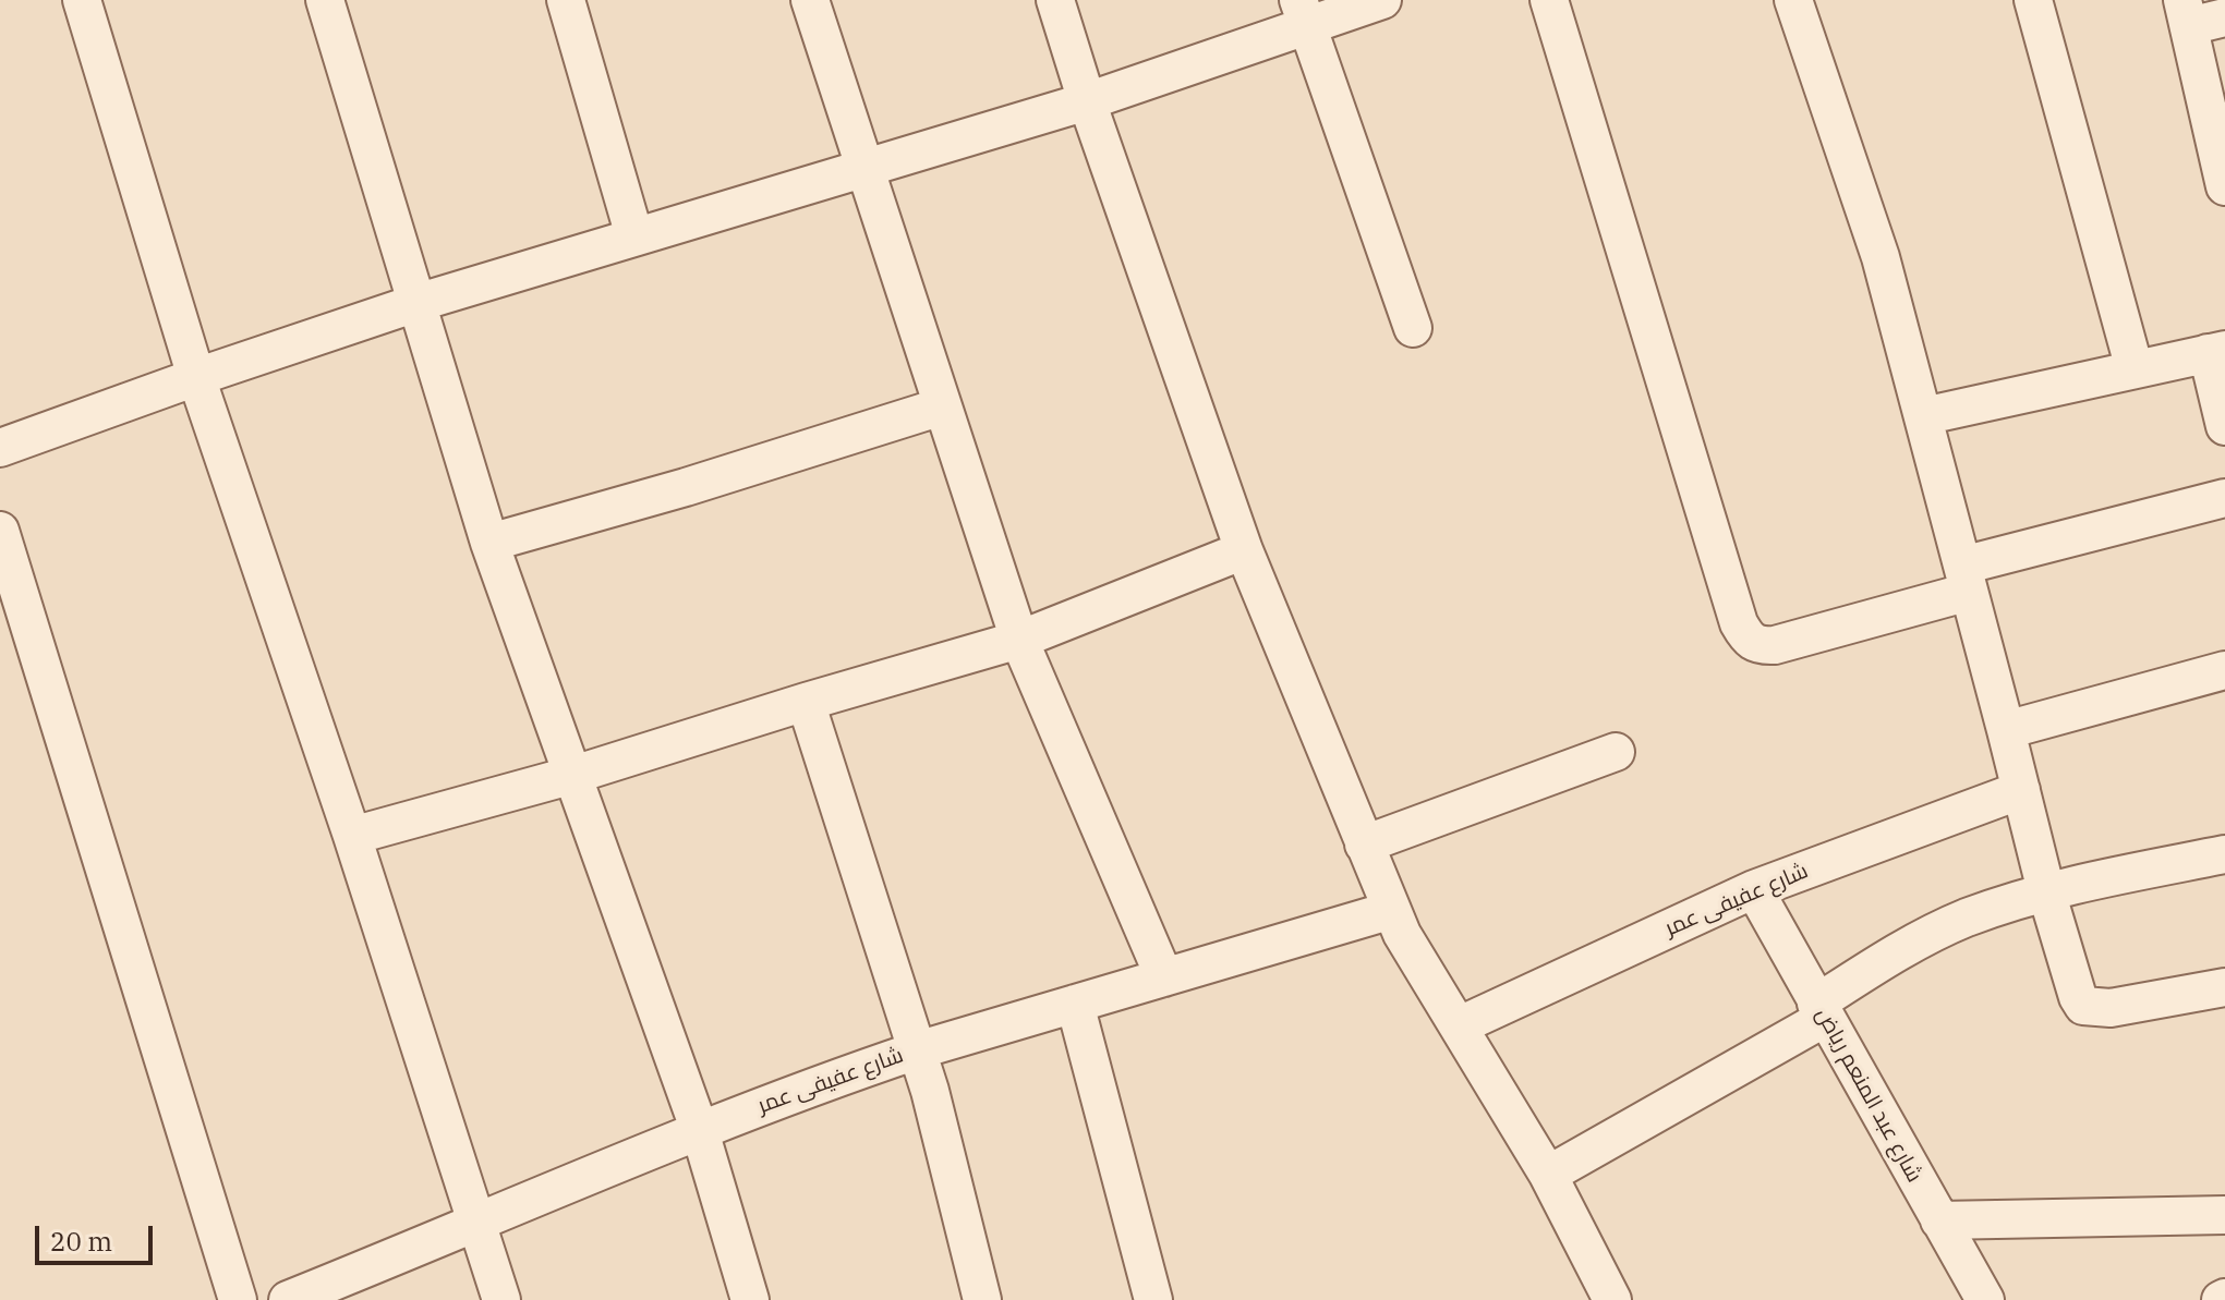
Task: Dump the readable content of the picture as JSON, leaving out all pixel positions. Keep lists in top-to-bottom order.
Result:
{
  "streets": {
    "street": ["شارع عفيفى عمر", "شارع عبد المنعم رياض"]
  },
  "crossings": [
    ["شارع عفيفى عمر", "شارع عبد المنعم رياض"]
  ],
  "scale_bar": "20 m"
}
